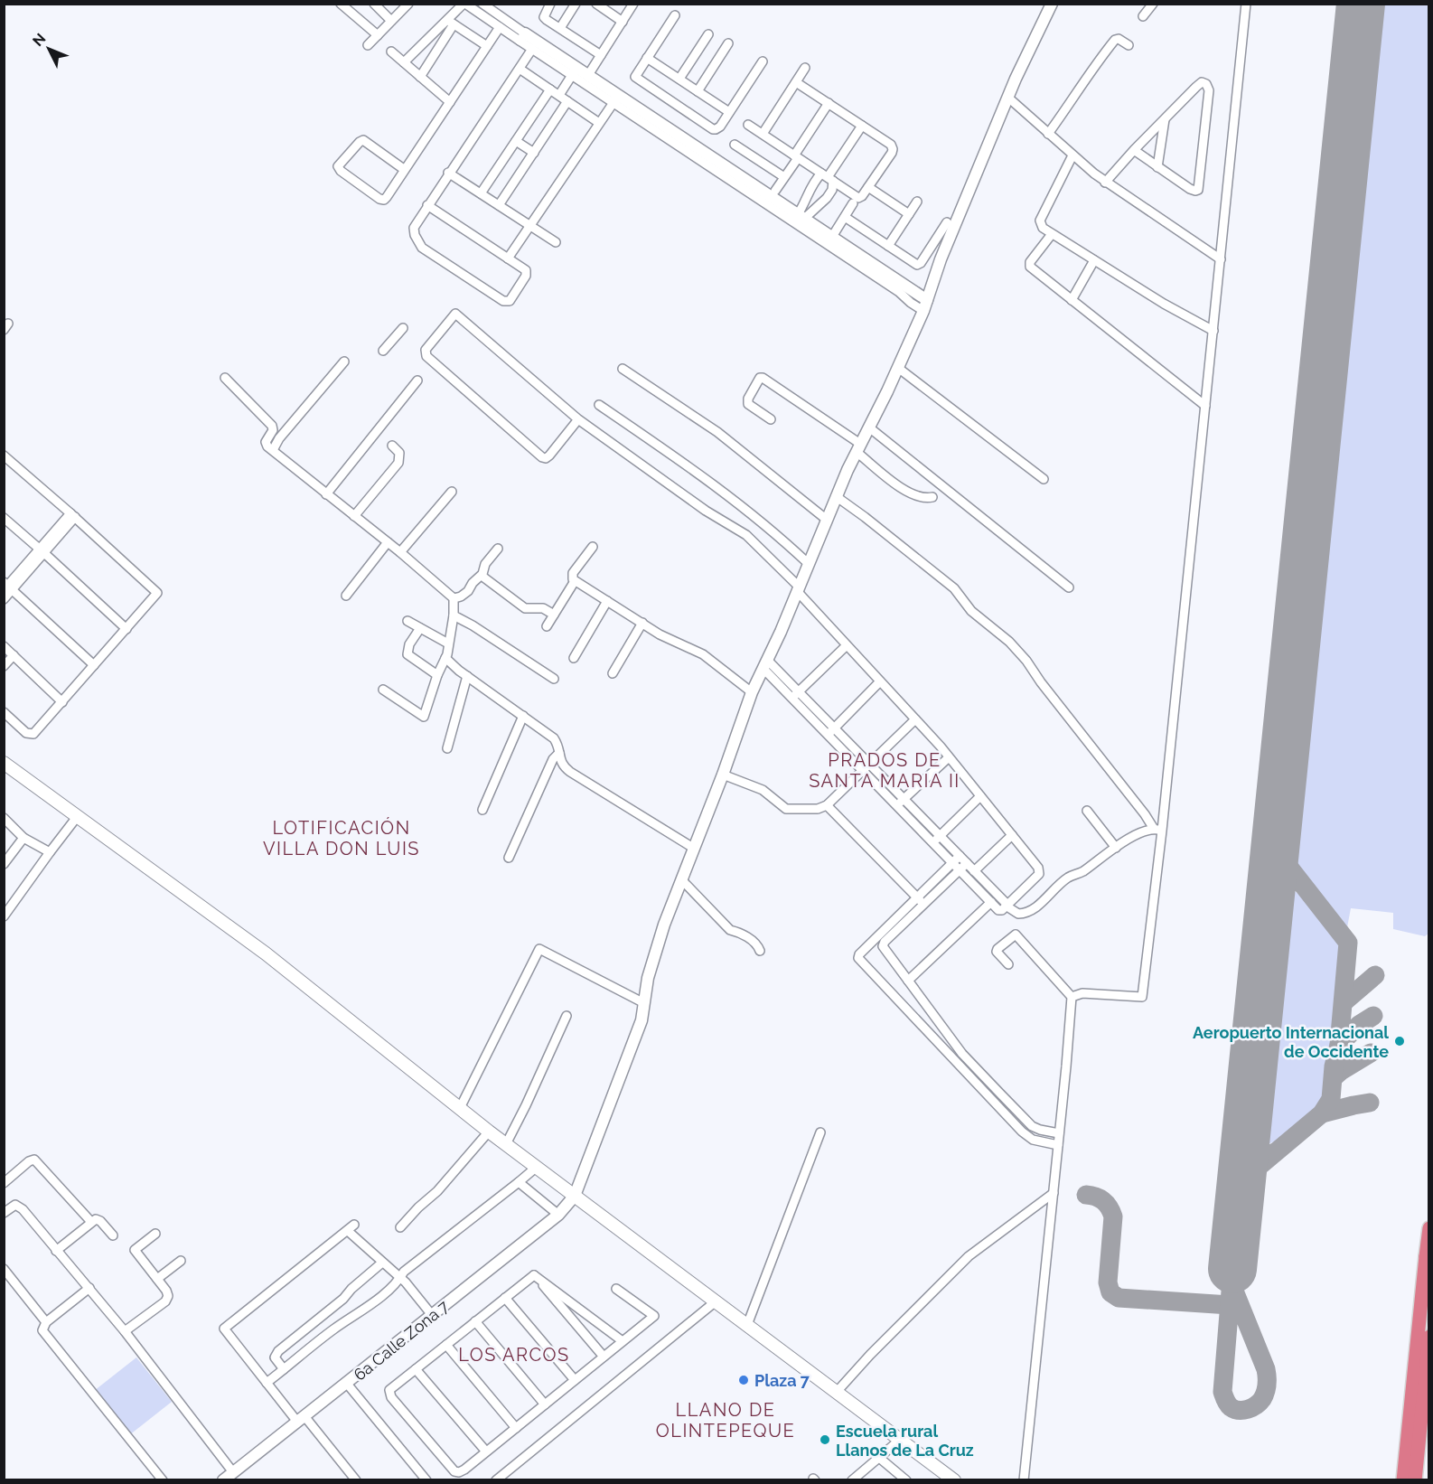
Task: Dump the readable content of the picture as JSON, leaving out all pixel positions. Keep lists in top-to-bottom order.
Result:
{
  "streets": {
    "street": ["6a Calle Zona 7"]
  },
  "districts": [
    "PRADOS DE SANTA MARIA II",
    "LOTIFICACIÓN VILLA DON LUIS",
    "LOS ARCOS",
    "LLANO DE OLINTEPEQUE"
  ],
  "places": ["Aeropuerto Internacional de Occidente", "Plaza 7", "Escuela rural Llanos de La Cruz"],
  "north": "top left"
}
